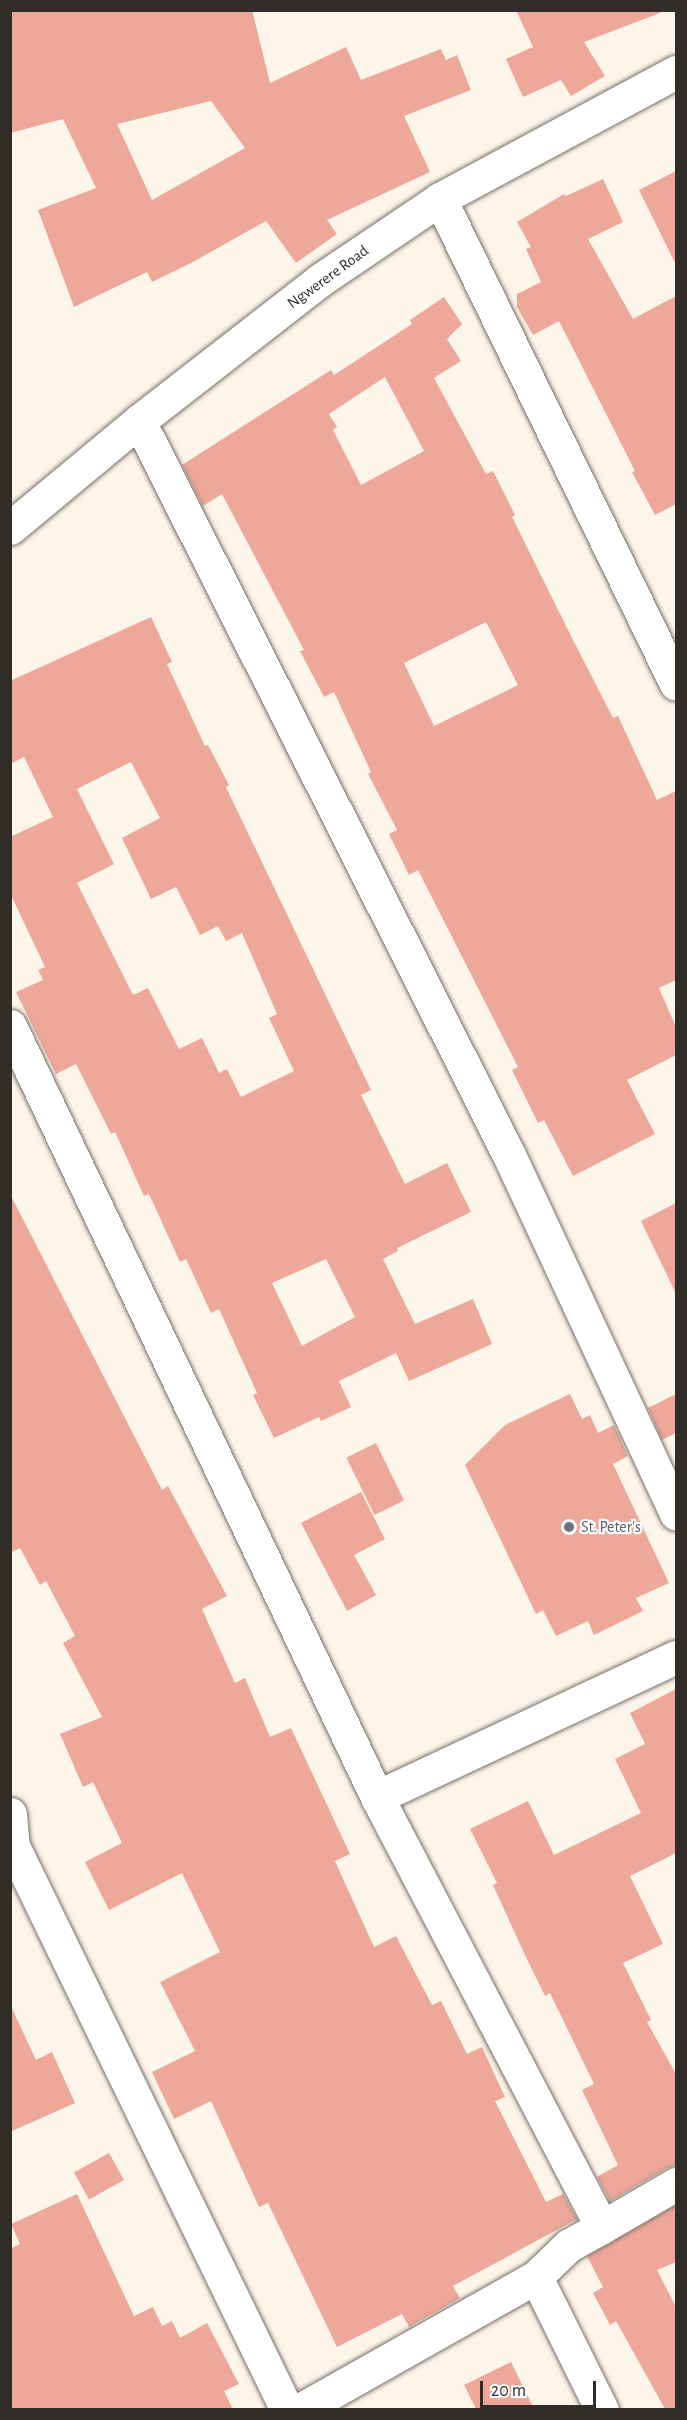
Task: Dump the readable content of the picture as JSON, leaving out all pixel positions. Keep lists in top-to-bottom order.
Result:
{
  "streets": {
    "street": ["Ngwerere Road"]
  },
  "places": ["St. Peter's"],
  "scale_bar": "20 m"
}
